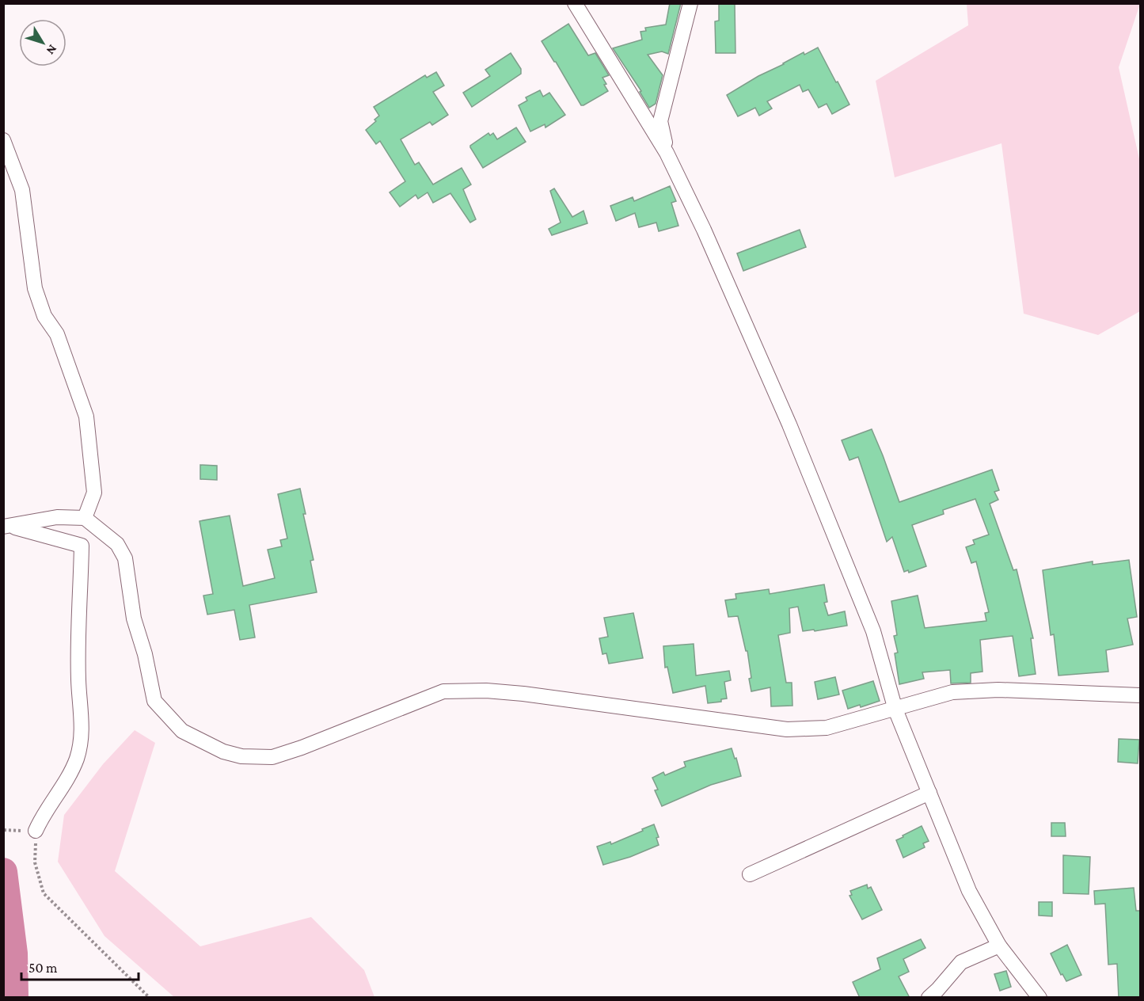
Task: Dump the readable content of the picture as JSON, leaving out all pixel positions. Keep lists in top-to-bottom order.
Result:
{
  "scale_bar": "50 m",
  "north": "bottom right"
}
